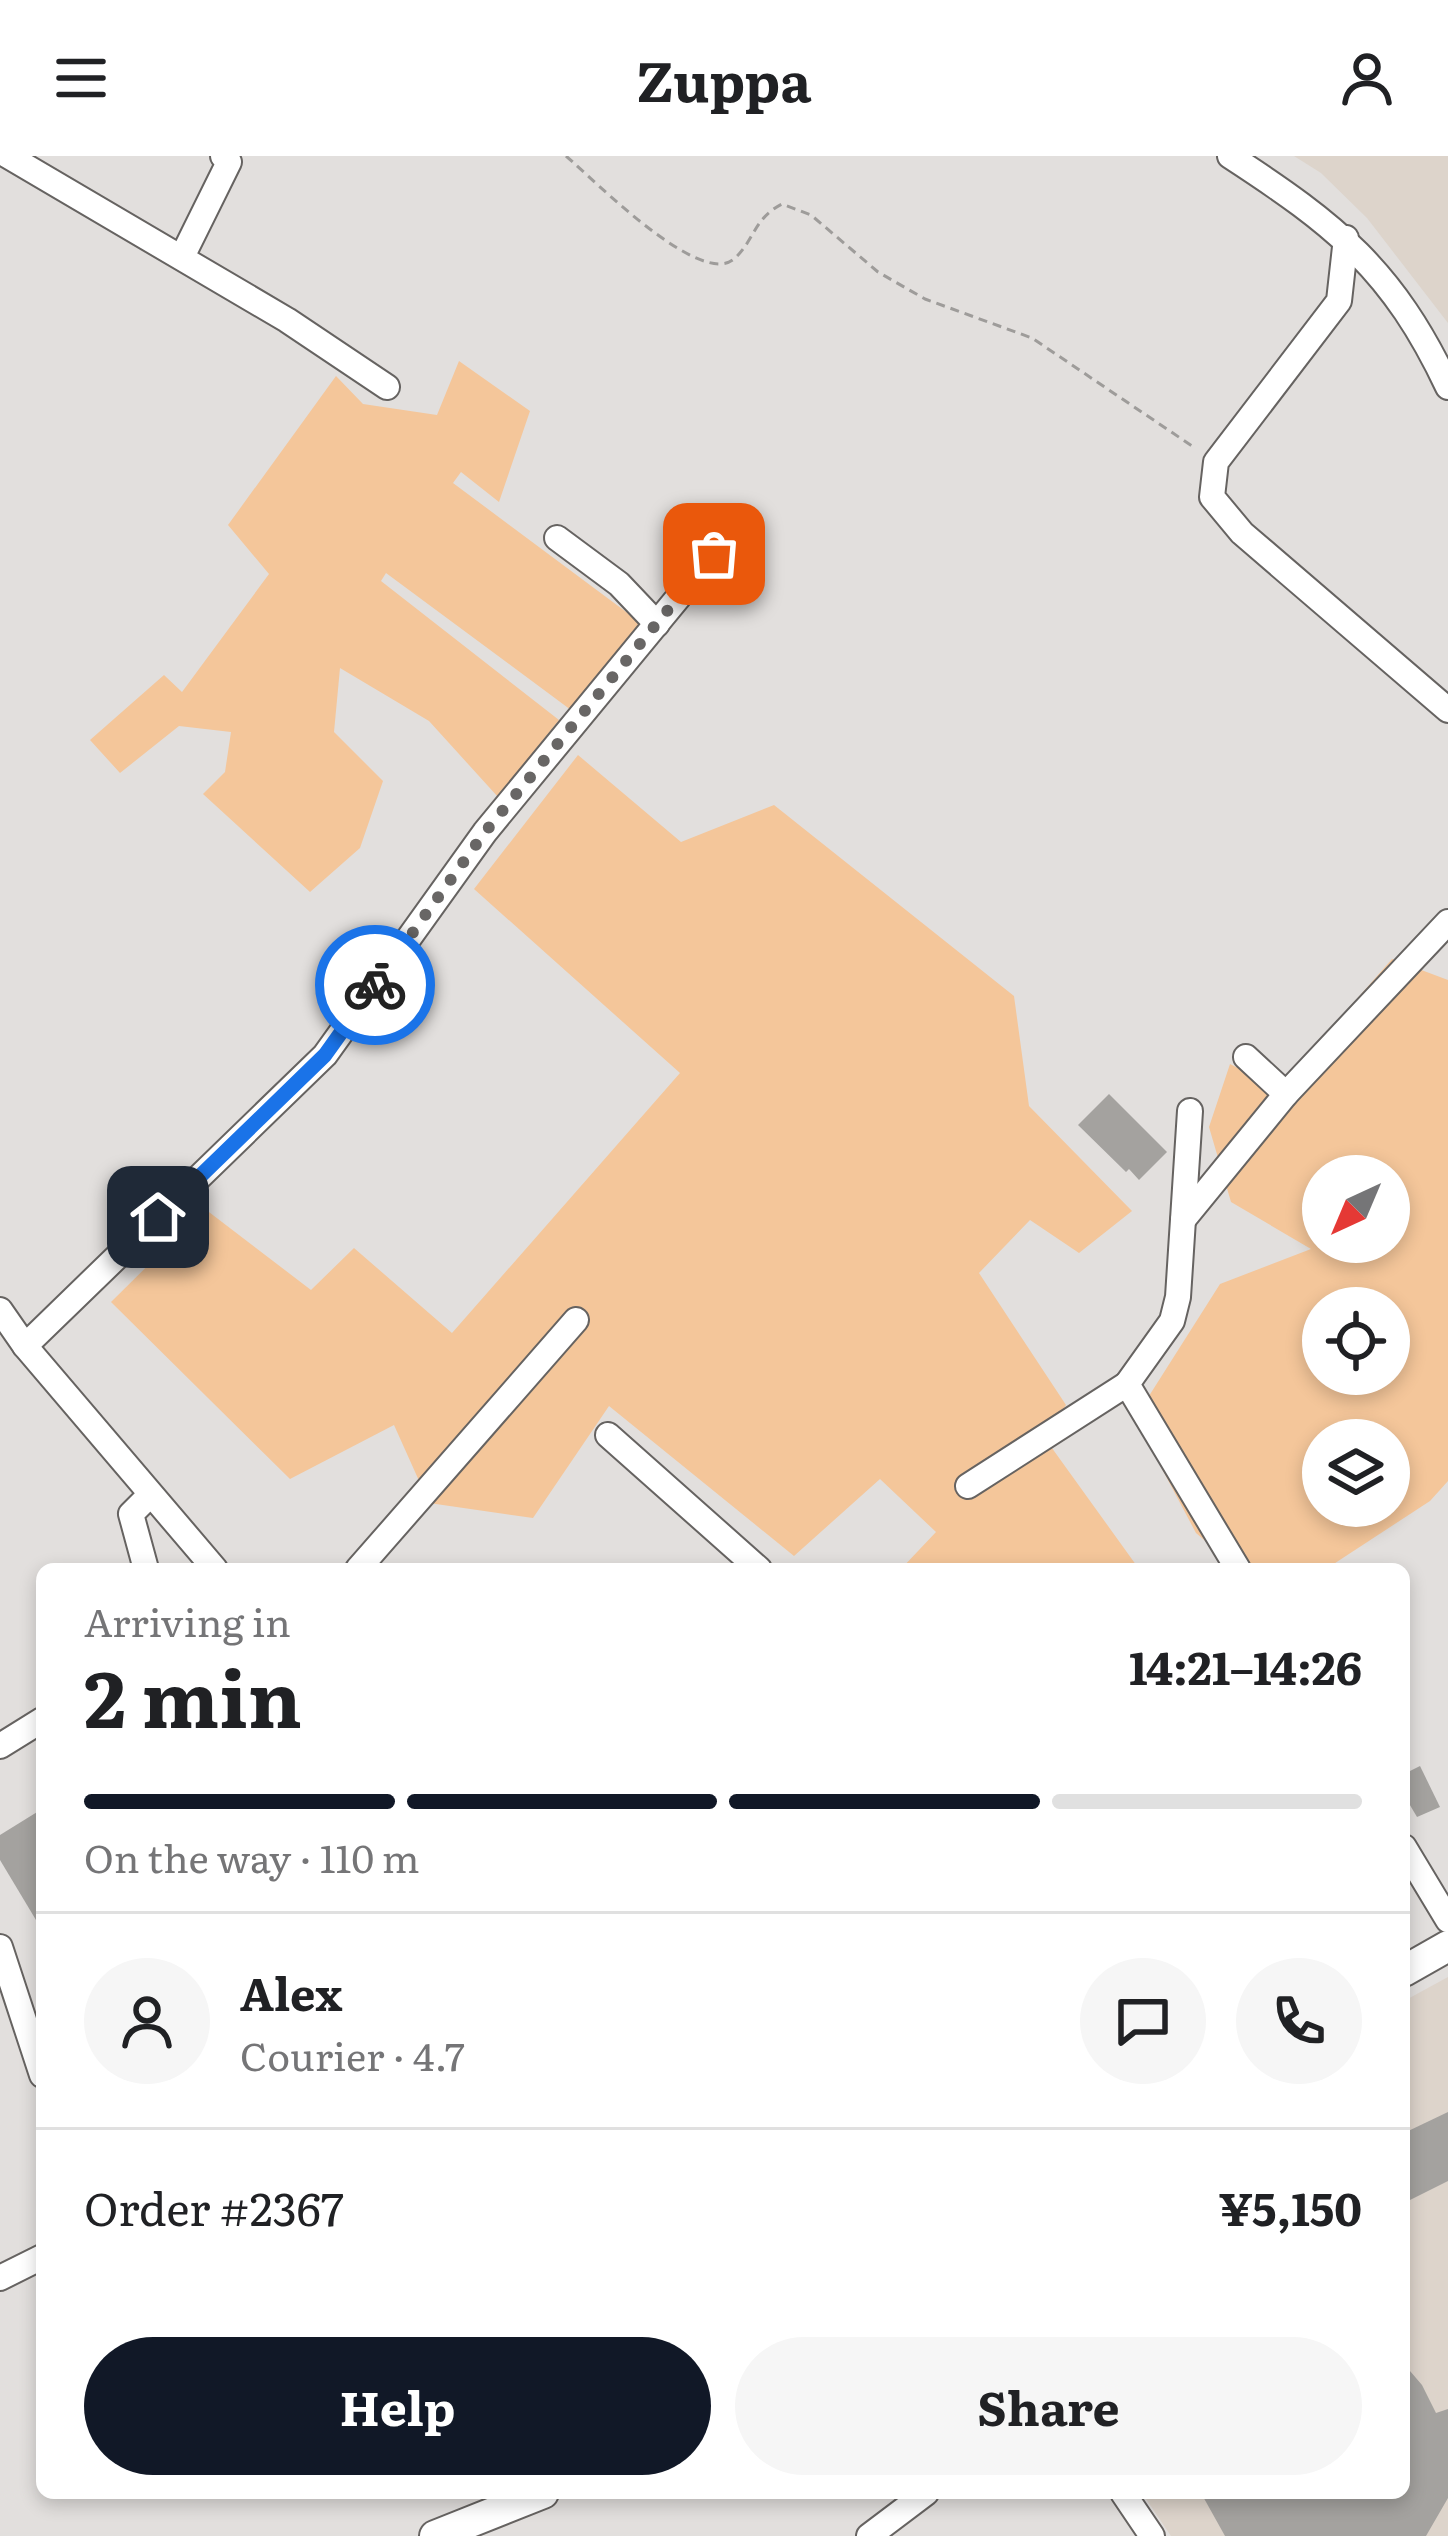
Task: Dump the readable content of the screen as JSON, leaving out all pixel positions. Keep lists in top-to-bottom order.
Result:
{
  "north": "bottom left",
  "page": {
    "header": "Zuppa",
    "heading": ["2 min", "Arriving in", "14:21–14:26"],
    "panel": [
      "Alex",
      "Courier · 4.7",
      "Order #2367",
      "¥5,150"
    ],
    "bar": "On the way · 110 m",
    "buttons": ["Help", "Share"]
  }
}
